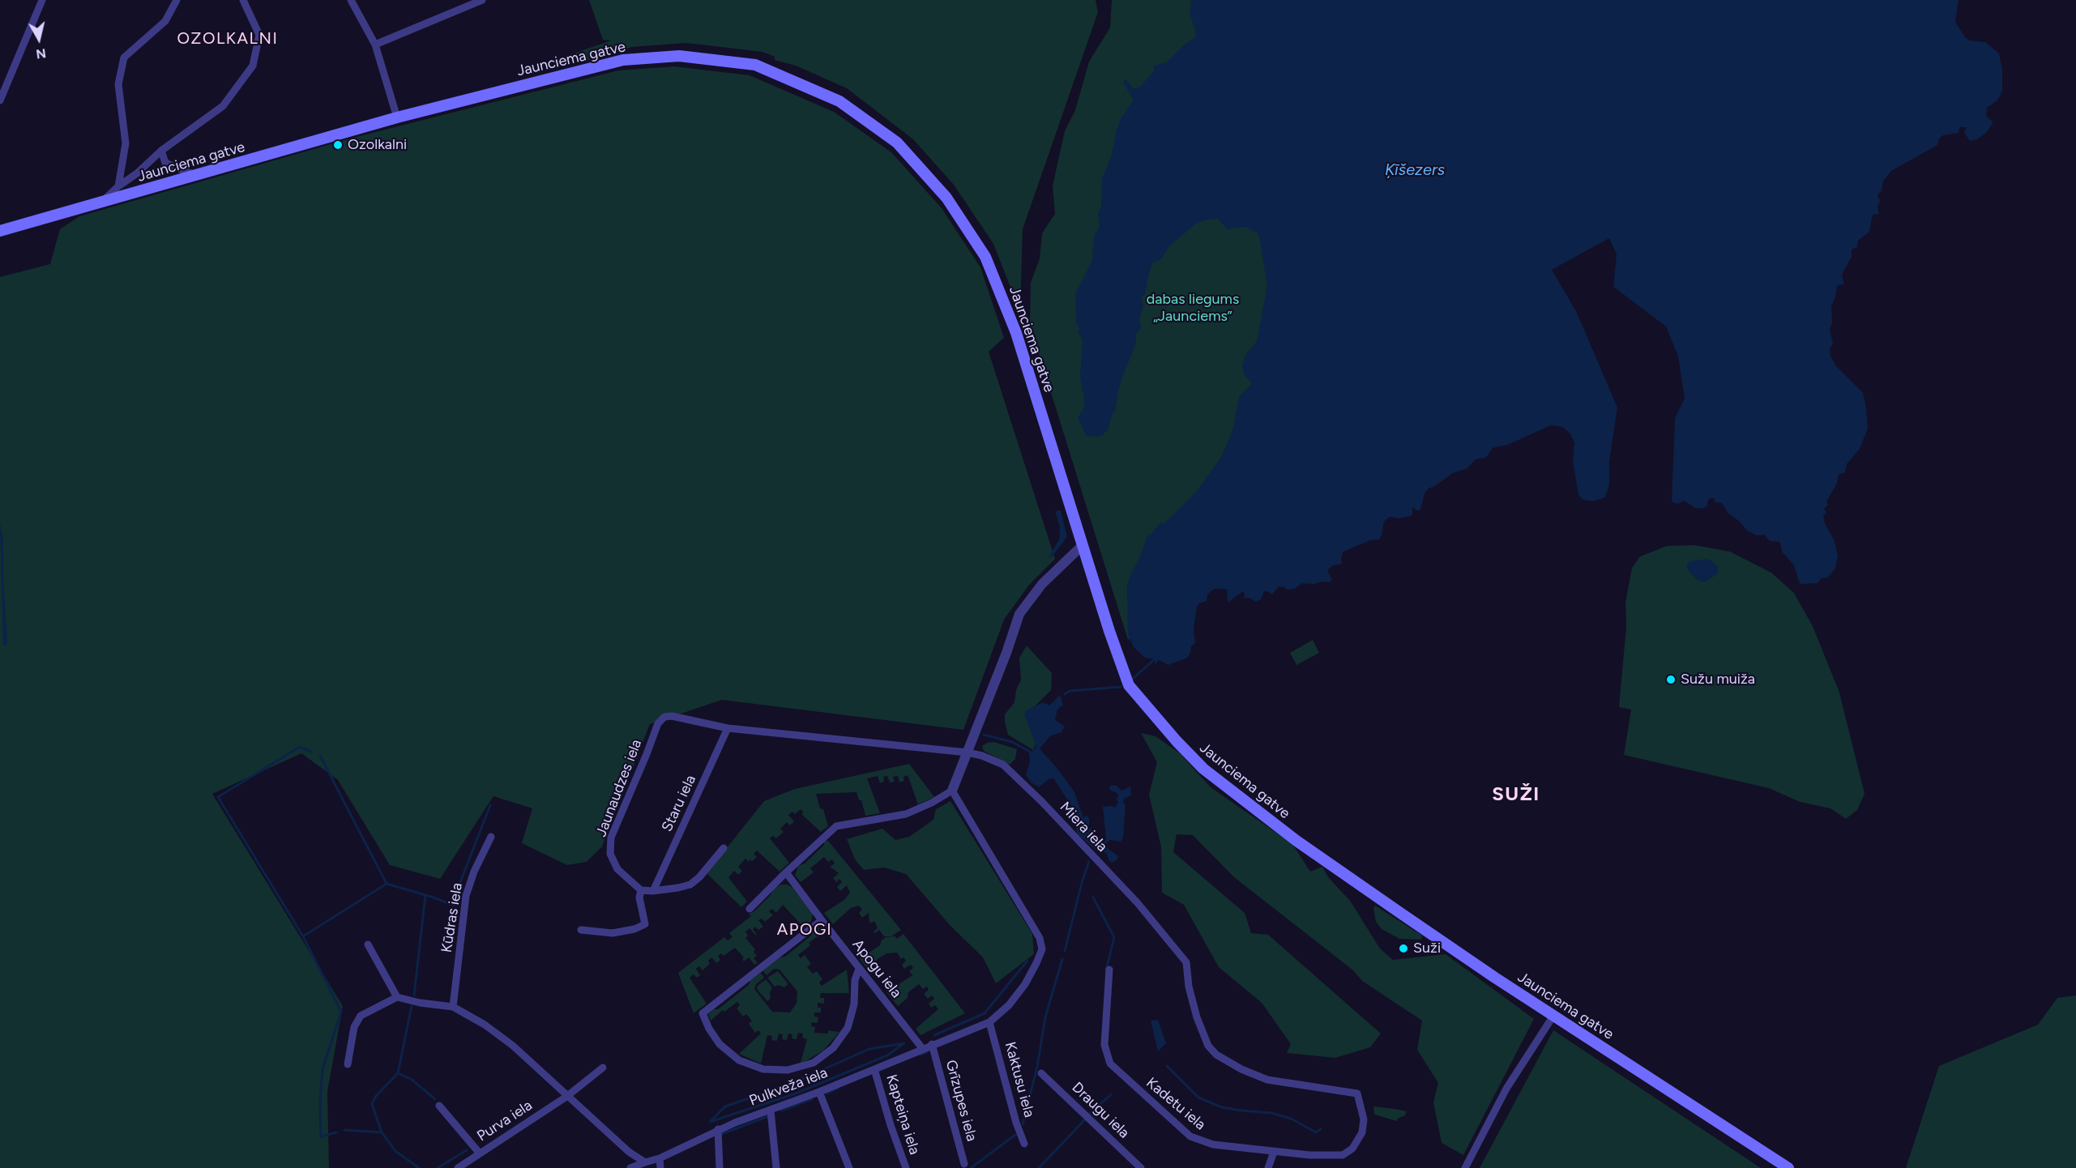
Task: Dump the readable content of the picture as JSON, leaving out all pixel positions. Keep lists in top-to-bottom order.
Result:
{
  "streets": {
    "main road": ["Jaunciema gatve"],
    "street": [
      "Jaunaudzes iela",
      "Staru iela",
      "Miera iela",
      "Kūdras iela",
      "Apogu iela",
      "Kaktusu iela",
      "Pulkveža iela",
      "Grīzupes iela",
      "Kadetu iela",
      "Draugu iela",
      "Kapteiņa iela",
      "Purva iela"
    ]
  },
  "crossings": [
    ["Jaunaudzes iela", "Miera iela"],
    ["Staru iela", "Miera iela"],
    ["Miera iela", "Kadetu iela"],
    ["Apogu iela", "Pulkveža iela"],
    ["Kaktusu iela", "Pulkveža iela"],
    ["Pulkveža iela", "Grīzupes iela"],
    ["Pulkveža iela", "Kapteiņa iela"]
  ],
  "districts": ["OZOLKALNI", "SUŽI", "APOGI"],
  "water": ["Ķīšezers"],
  "parks": ["dabas liegums „Jaunciems”"],
  "places": ["Ozolkalni", "Sužu muiža", "Suži"],
  "north": "bottom"
}
